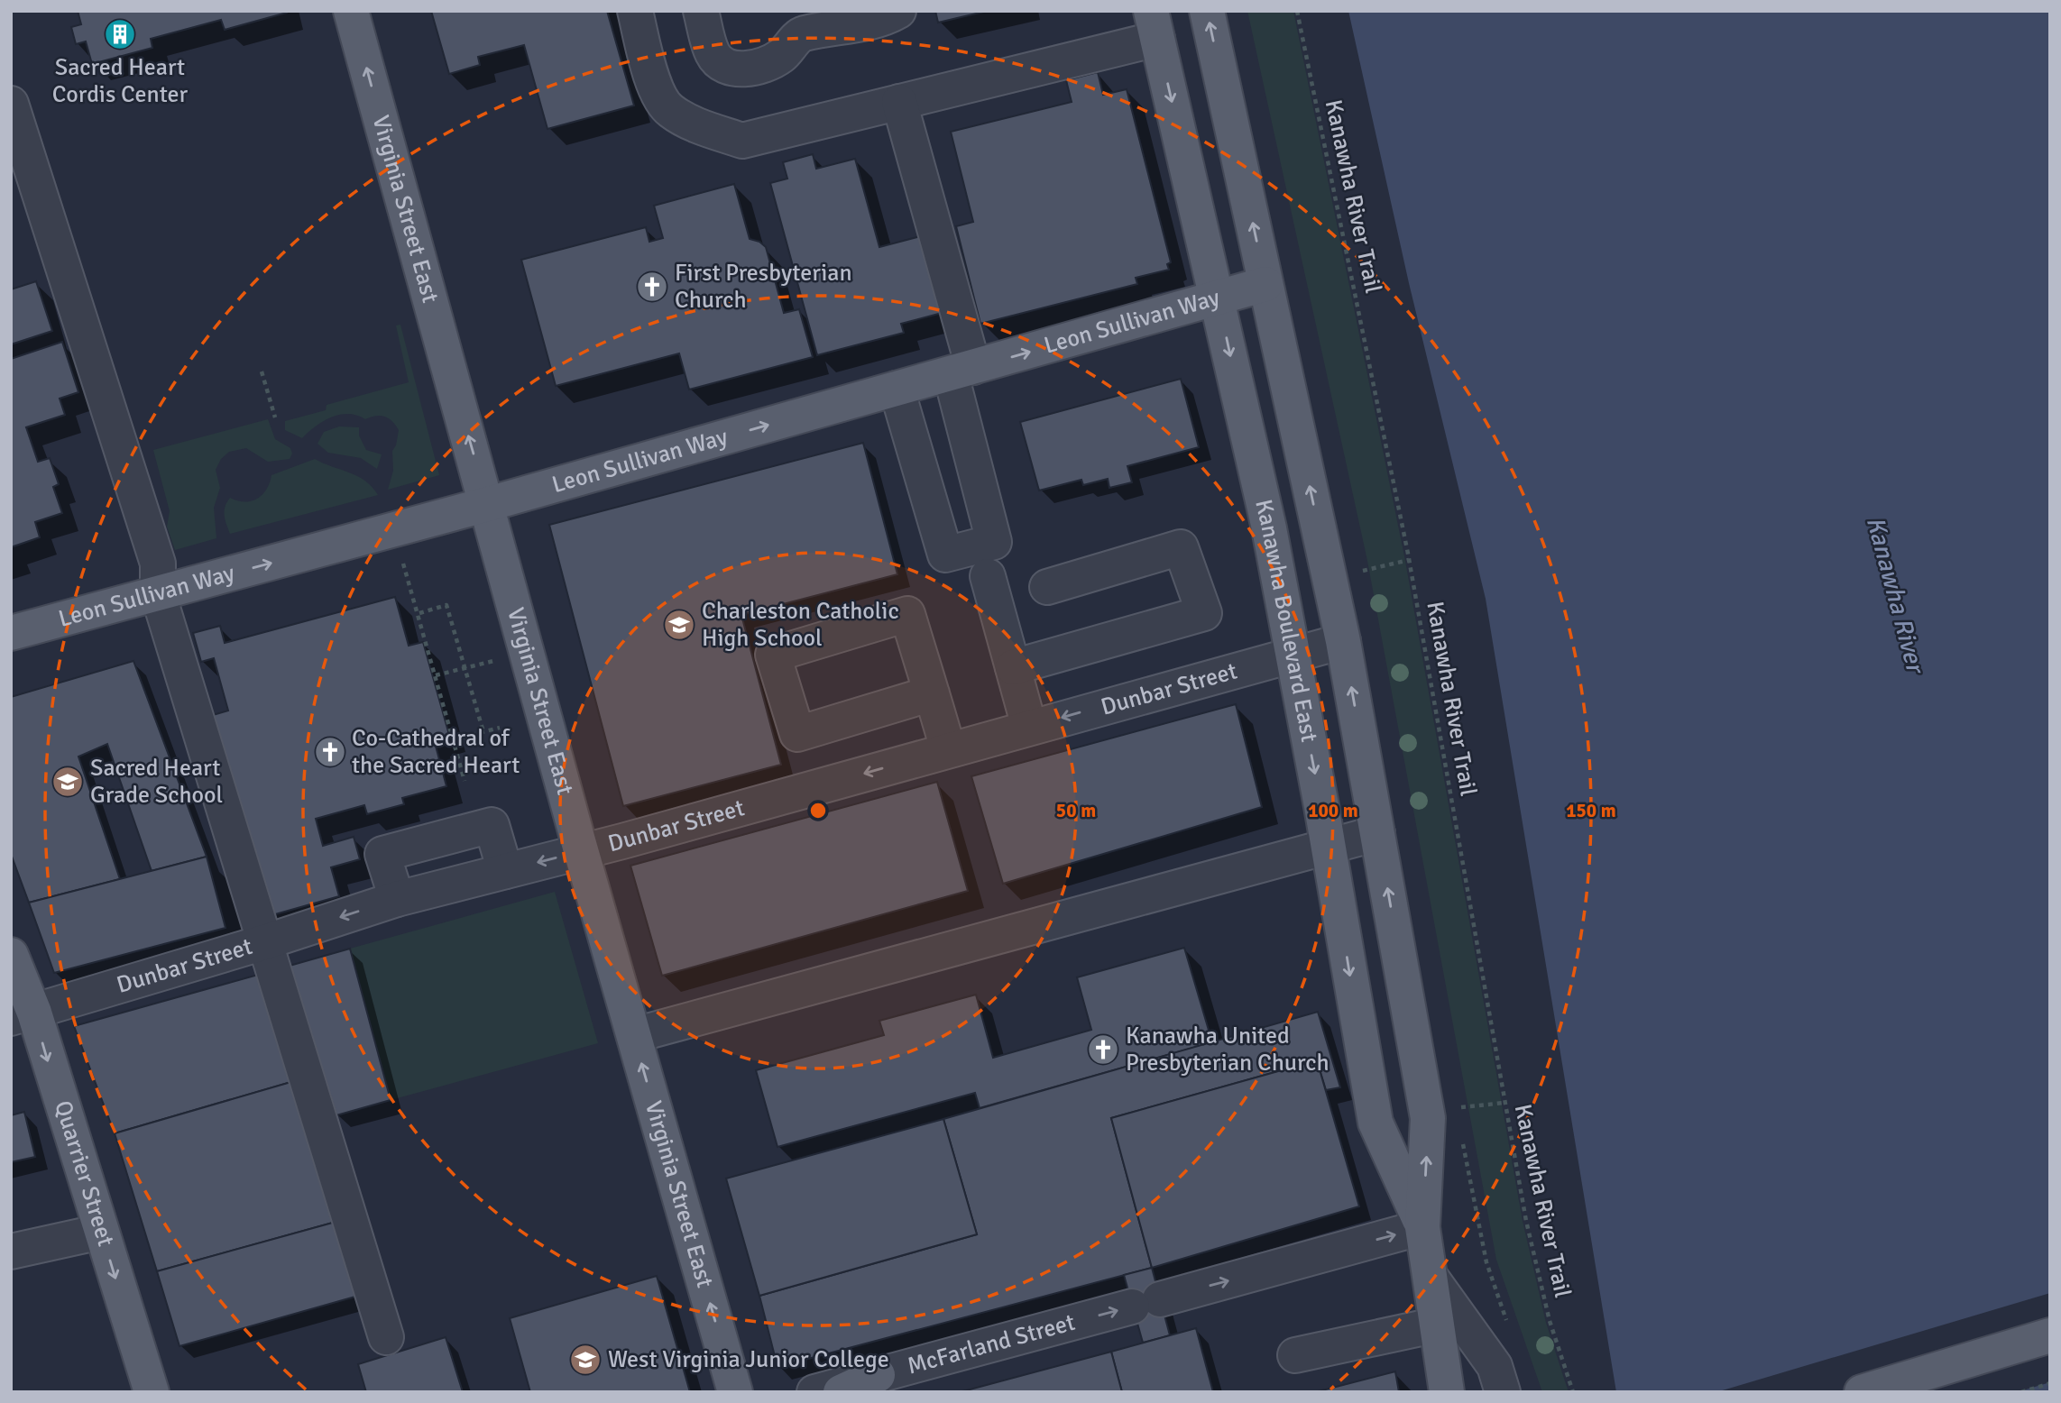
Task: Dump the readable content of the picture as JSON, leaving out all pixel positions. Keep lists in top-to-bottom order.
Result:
{
  "streets": {
    "main road": [
      "Virginia Street East",
      "Leon Sullivan Way",
      "Kanawha Boulevard East",
      "Quarrier Street"
    ],
    "street": ["Dunbar Street", "McFarland Street"],
    "path": ["Kanawha River Trail"]
  },
  "crossings": [
    ["Virginia Street East", "Leon Sullivan Way"],
    ["Virginia Street East", "Dunbar Street"],
    ["Leon Sullivan Way", "Kanawha Boulevard East"],
    ["Kanawha Boulevard East", "Dunbar Street"],
    ["Kanawha Boulevard East", "McFarland Street"],
    ["Dunbar Street", "Quarrier Street"]
  ],
  "one_way": [
    "Virginia Street East",
    "Leon Sullivan Way",
    "Quarrier Street",
    "McFarland Street"
  ],
  "water": ["Kanawha River"],
  "places": {
    "building": ["Sacred Heart Cordis Center"],
    "church": ["First Presbyterian Church", "Co-Cathedral of the Sacred Heart", "Kanawha United Presbyterian Church"],
    "school or university": ["Charleston Catholic High School", "Sacred Heart Grade School", "West Virginia Junior College"]
  },
  "rings": ["50 m", "100 m", "150 m"]
}
